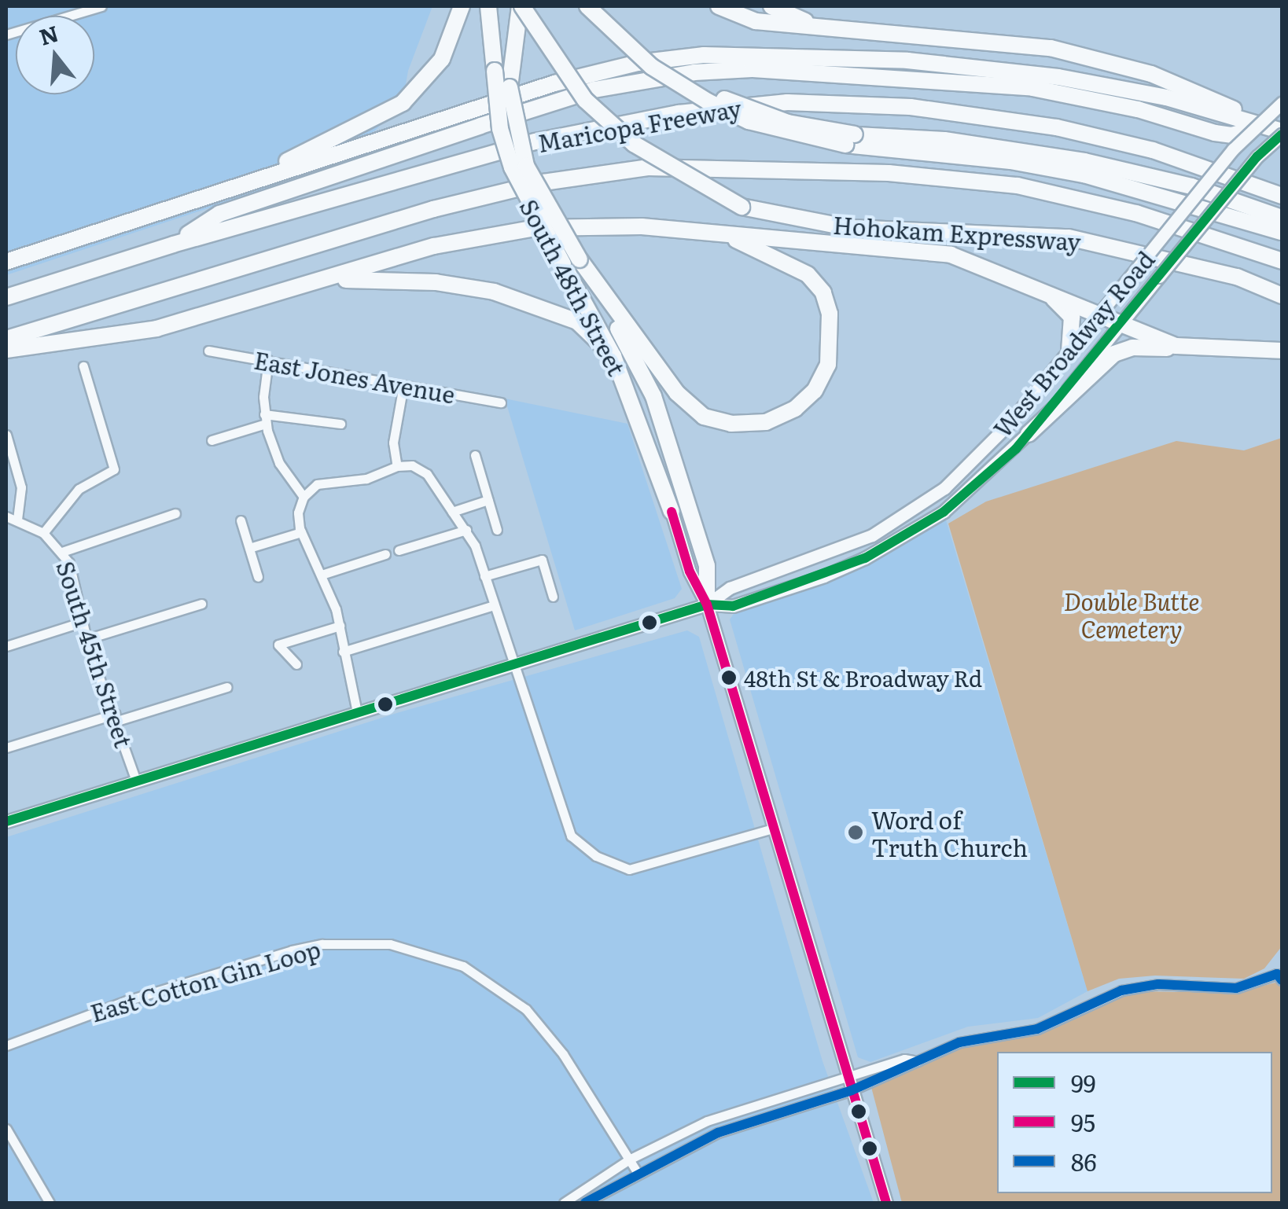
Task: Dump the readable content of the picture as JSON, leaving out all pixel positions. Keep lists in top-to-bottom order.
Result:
{
  "streets": {
    "highway": ["Maricopa Freeway", "Hohokam Expressway", "South 48th Street"],
    "main road": ["West Broadway Road"],
    "street": ["East Jones Avenue", "South 45th Street", "East Cotton Gin Loop"]
  },
  "crossings": [
    ["Hohokam Expressway", "South 48th Street"],
    ["South 48th Street", "West Broadway Road"]
  ],
  "parks": ["Double Butte Cemetery"],
  "places": ["48th St & Broadway Rd", "Word of Truth Church"],
  "lines": ["transit line 99", "transit line 95", "transit line 86"],
  "legend": ["99", "95", "86"],
  "north": "top"
}
